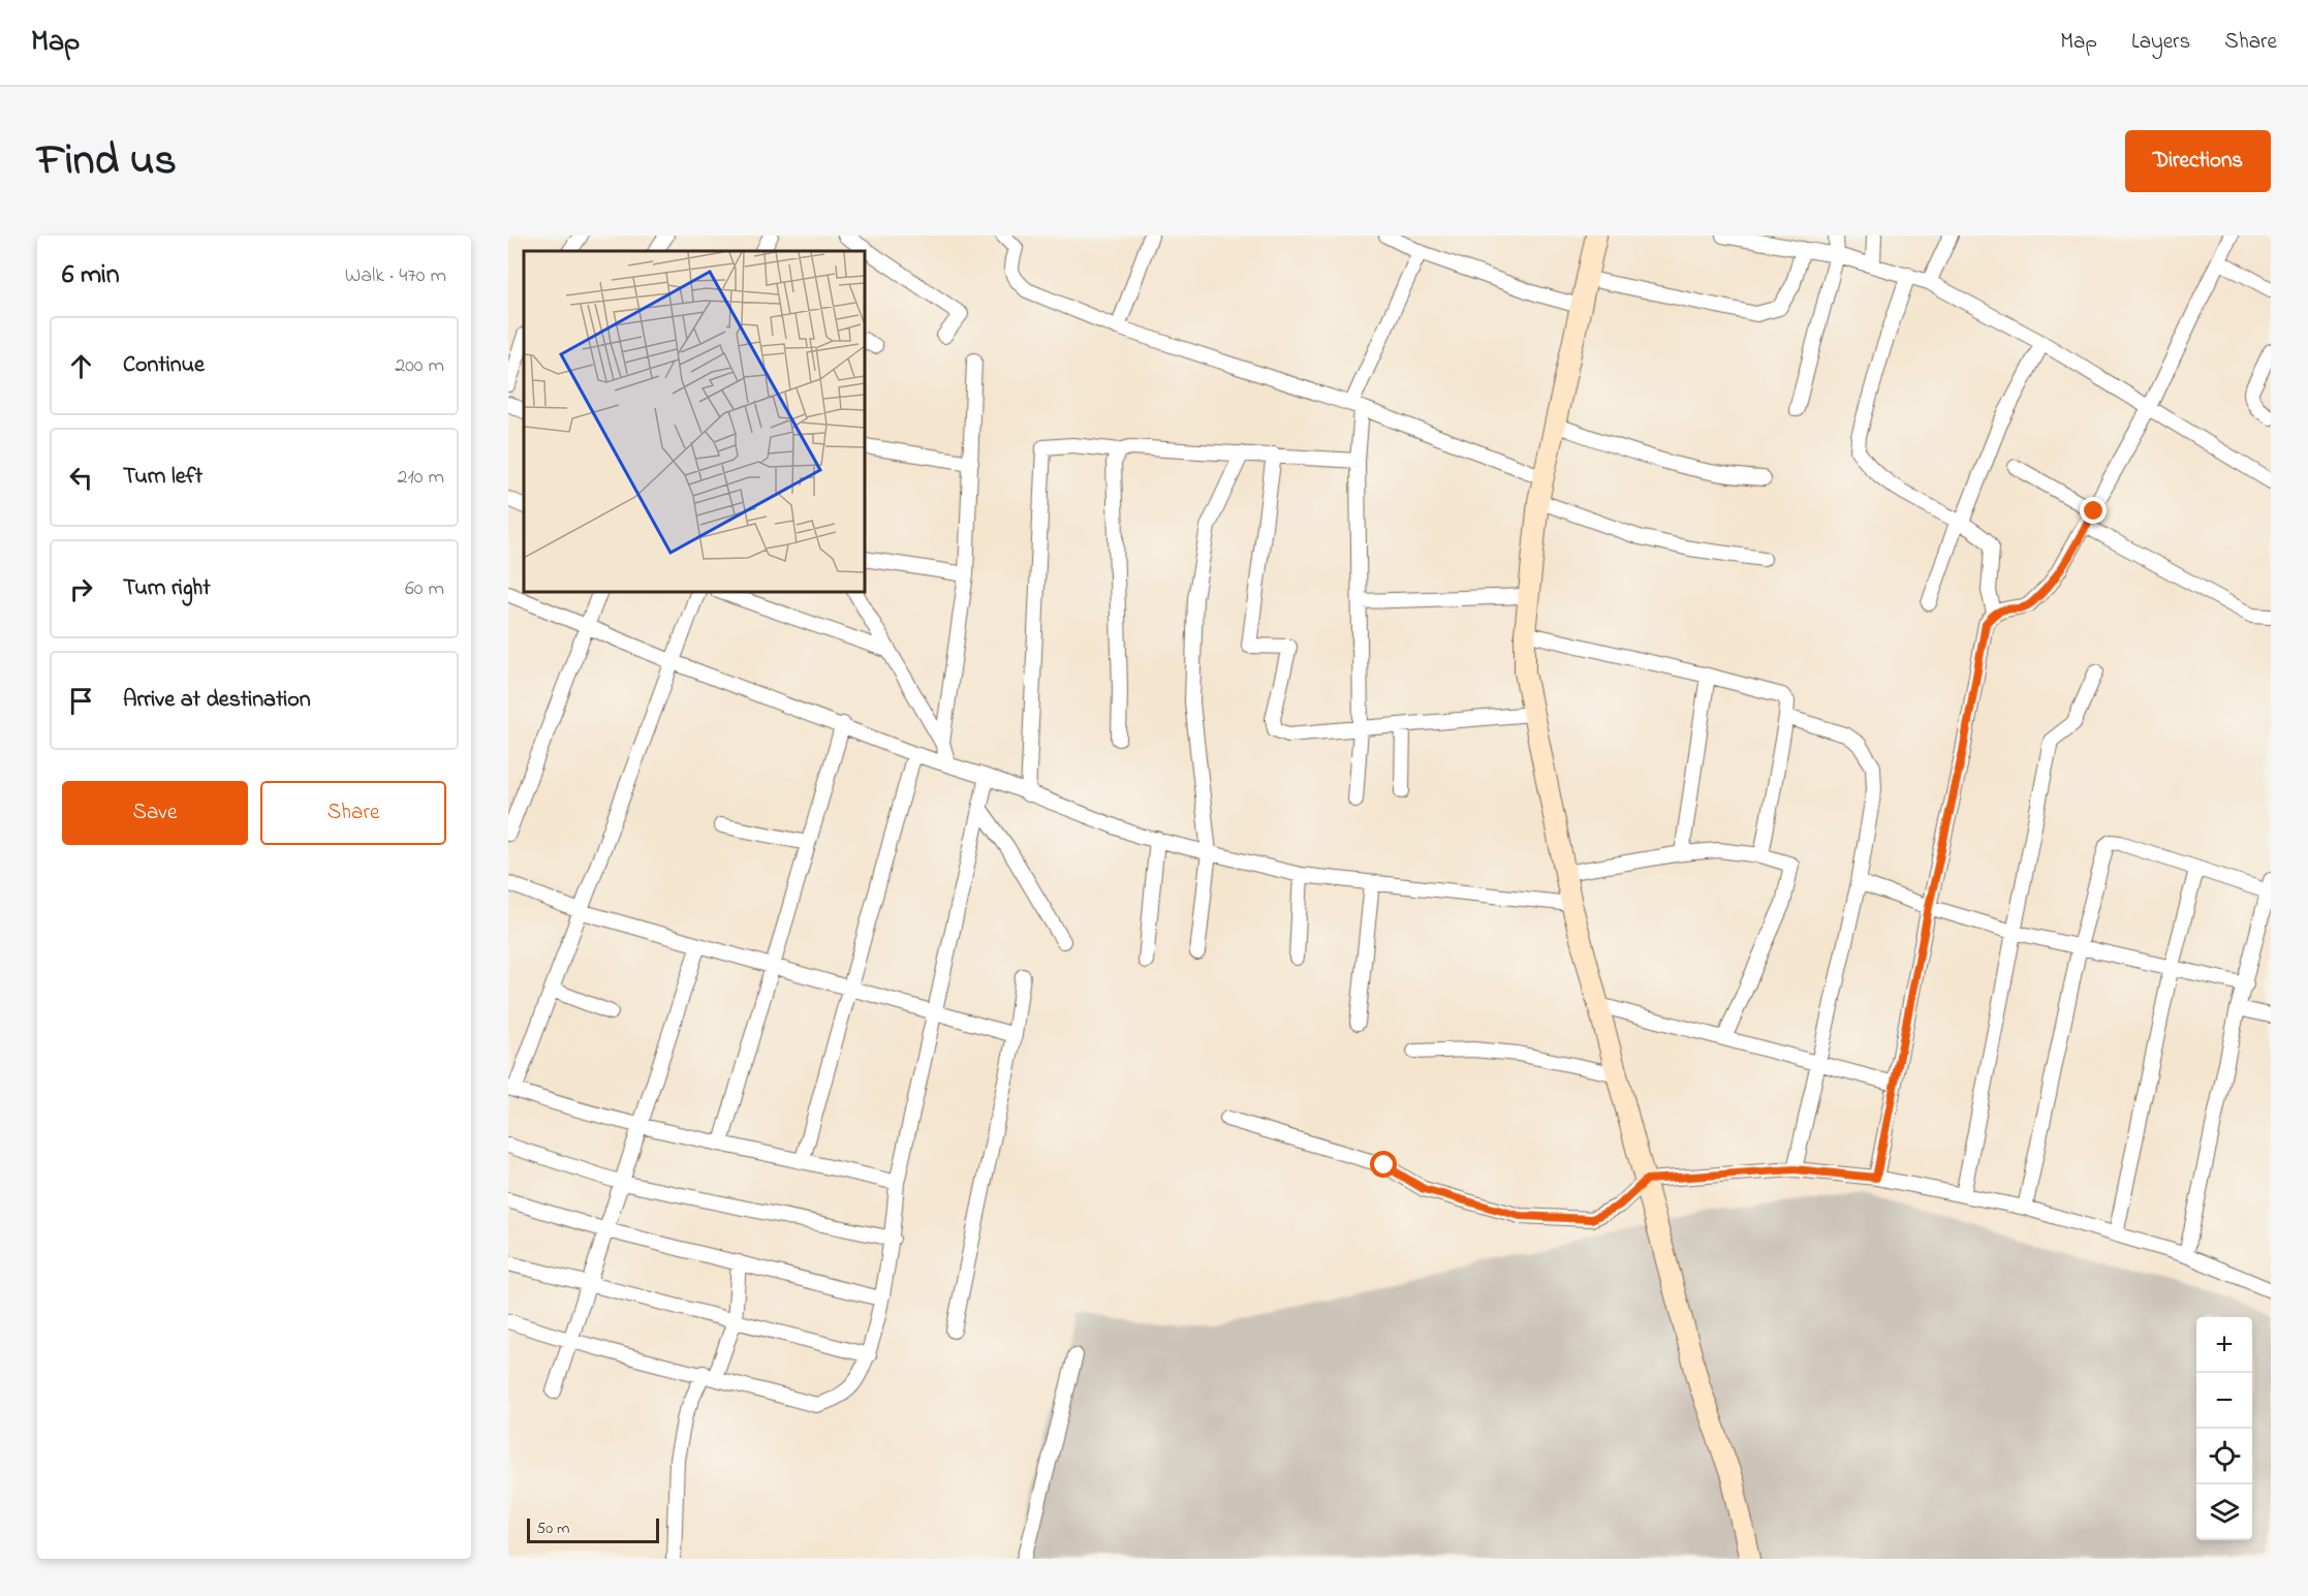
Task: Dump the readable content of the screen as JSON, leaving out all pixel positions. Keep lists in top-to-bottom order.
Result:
{
  "scale_bar": "50 m",
  "page": {
    "header": "Map",
    "nav": ["Map", "Layers", "Share"],
    "title": "Find us",
    "buttons": [
      "Directions",
      ["Save", "Share"]
    ],
    "heading": ["6 min", "Walk · 470 m"],
    "list": [
      ["Continue", "200 m"],
      ["Turn left", "210 m"],
      ["Turn right", "60 m"],
      "Arrive at destination"
    ],
    "map_buttons": ["+", "−"],
    "scale": "50 m"
  }
}
